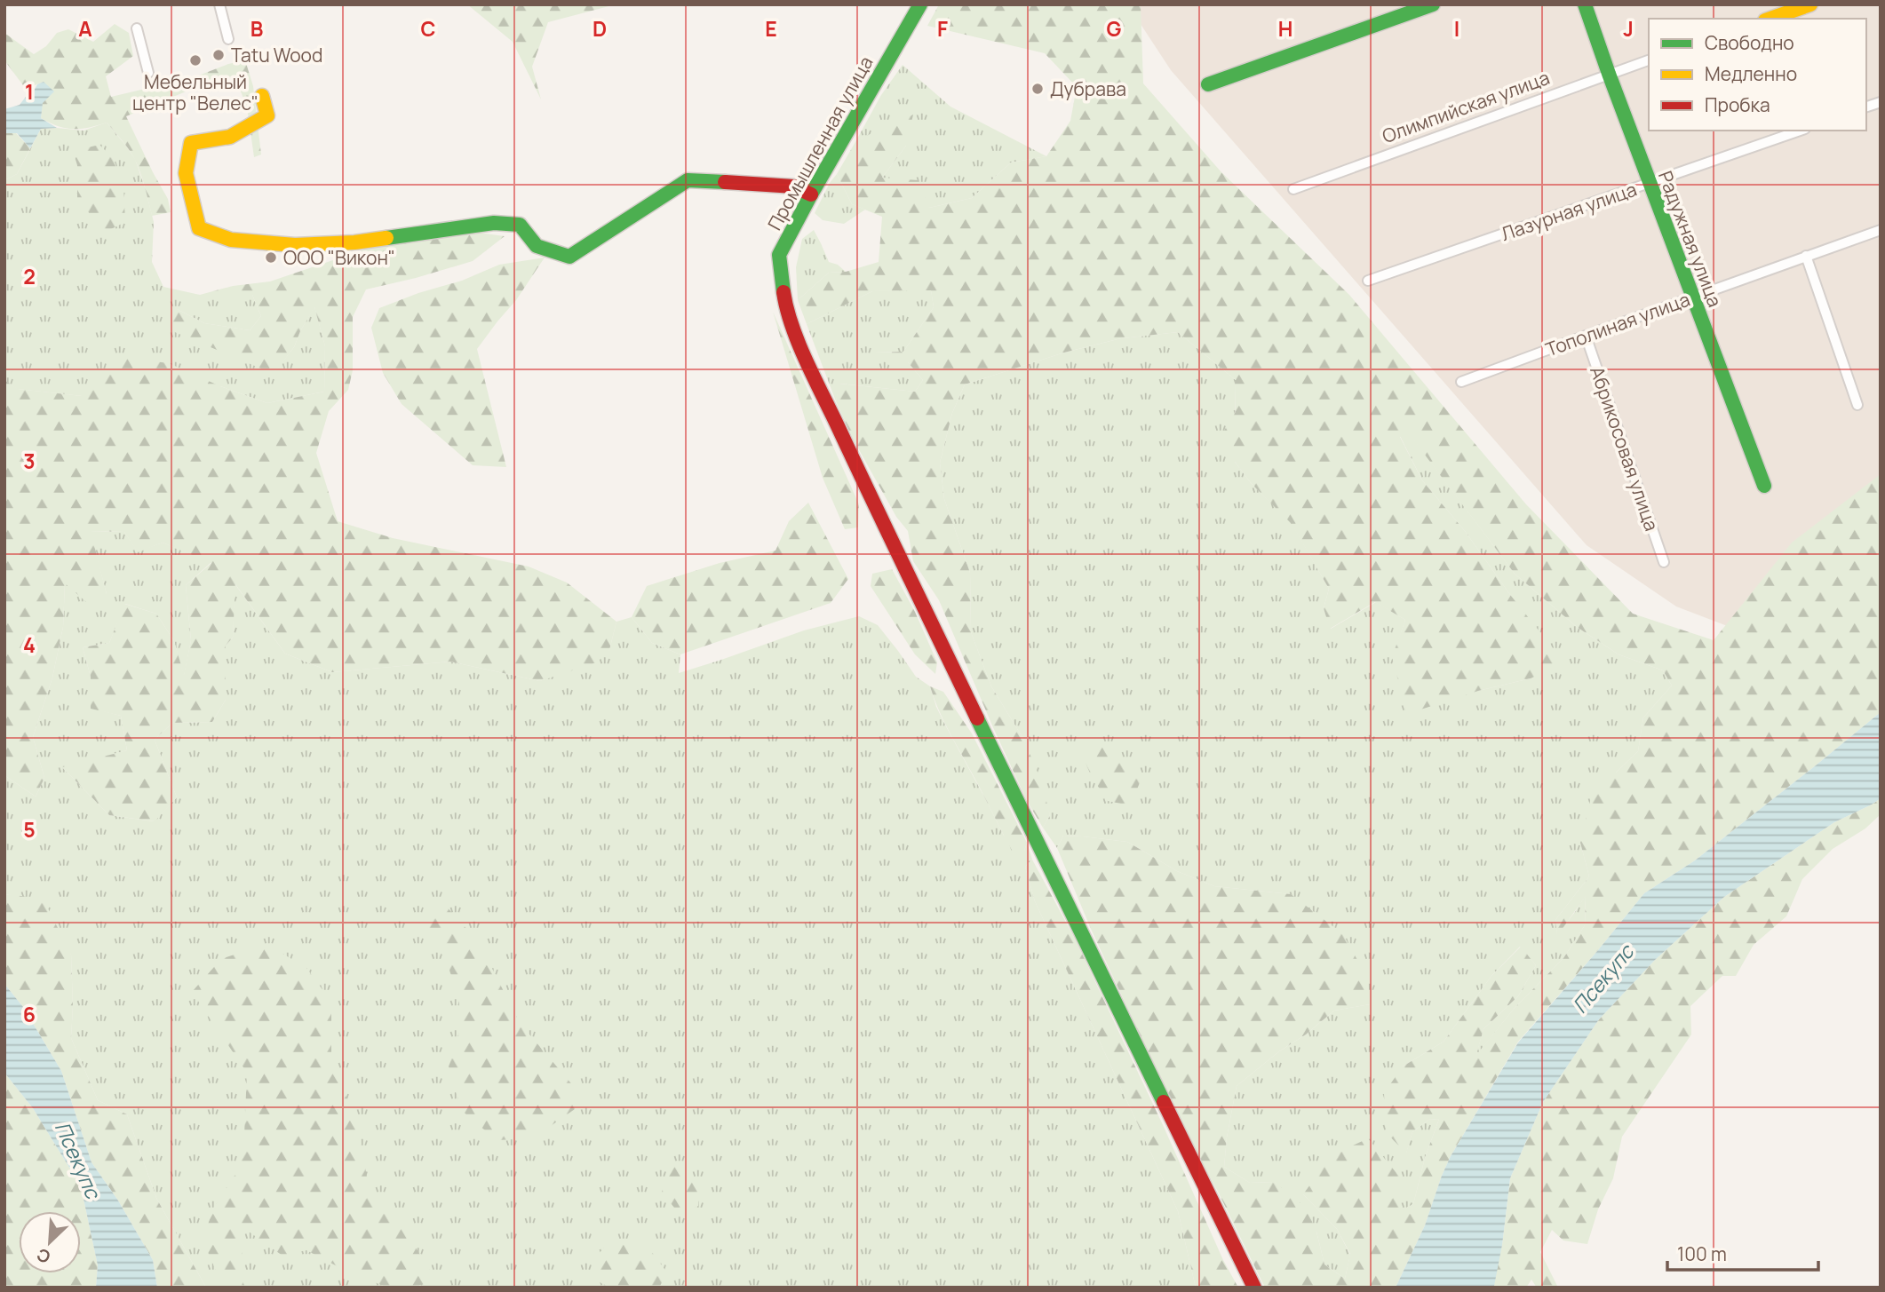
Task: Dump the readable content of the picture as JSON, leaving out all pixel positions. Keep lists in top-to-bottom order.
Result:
{
  "streets": {
    "street": [
      "Олимпийская улица",
      "Промышленная улица",
      "Лазурная улица",
      "Радужная улица",
      "Тополиная улица",
      "Абрикосовая улица"
    ]
  },
  "crossings": [
    ["Олимпийская улица", "Радужная улица"],
    ["Лазурная улица", "Радужная улица"],
    ["Радужная улица", "Тополиная улица"],
    ["Тополиная улица", "Абрикосовая улица"]
  ],
  "water": ["Псекупс"],
  "places": [
    "Tatu Wood",
    "Мебельный центр \"Велес\"",
    "Дубрава",
    "ООО \"Викон\""
  ],
  "legend": ["Свободно", "Медленно", "Пробка"],
  "scale_bar": "100 m",
  "north": "bottom left",
  "grid": {
    "columns": [
      "A",
      "B",
      "C",
      "D",
      "E",
      "F",
      "G",
      "H",
      "I",
      "J"
    ],
    "rows": [
      "1",
      "2",
      "3",
      "4",
      "5",
      "6"
    ]
  }
}
